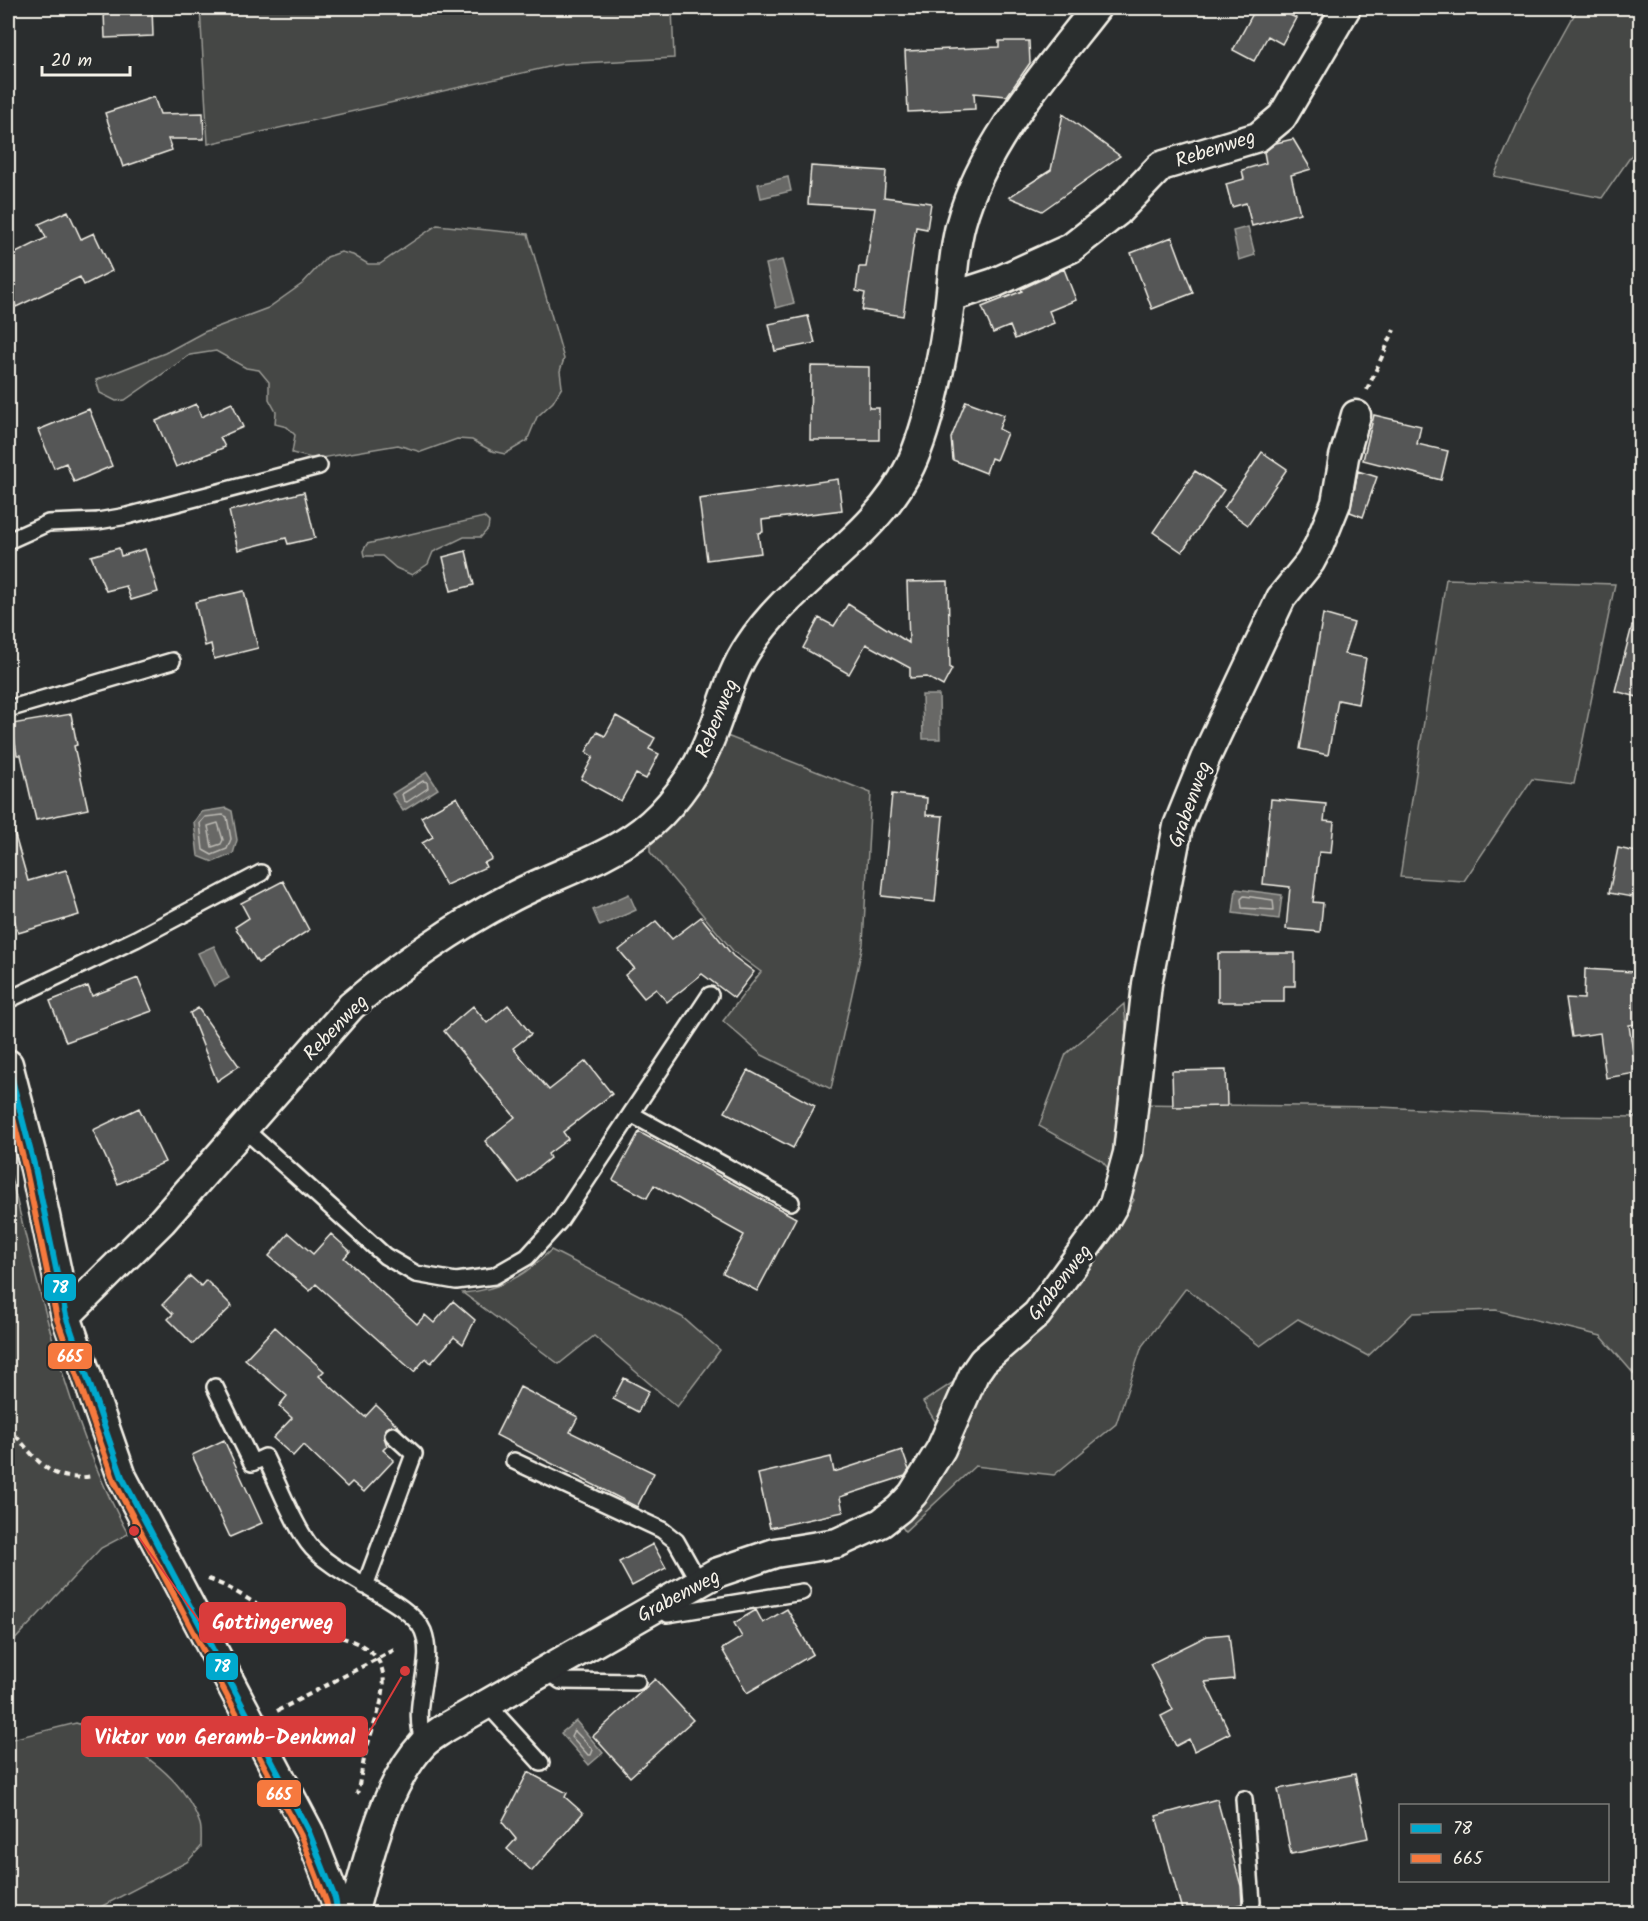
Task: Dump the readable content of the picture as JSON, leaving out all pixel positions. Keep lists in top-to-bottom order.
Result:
{
  "streets": {
    "street": ["Rebenweg", "Grabenweg"]
  },
  "places": ["Gottingerweg", "Viktor von Geramb-Denkmal"],
  "lines": ["transit line 78", "transit line 665"],
  "legend": ["78", "665"],
  "scale_bar": "20 m"
}
